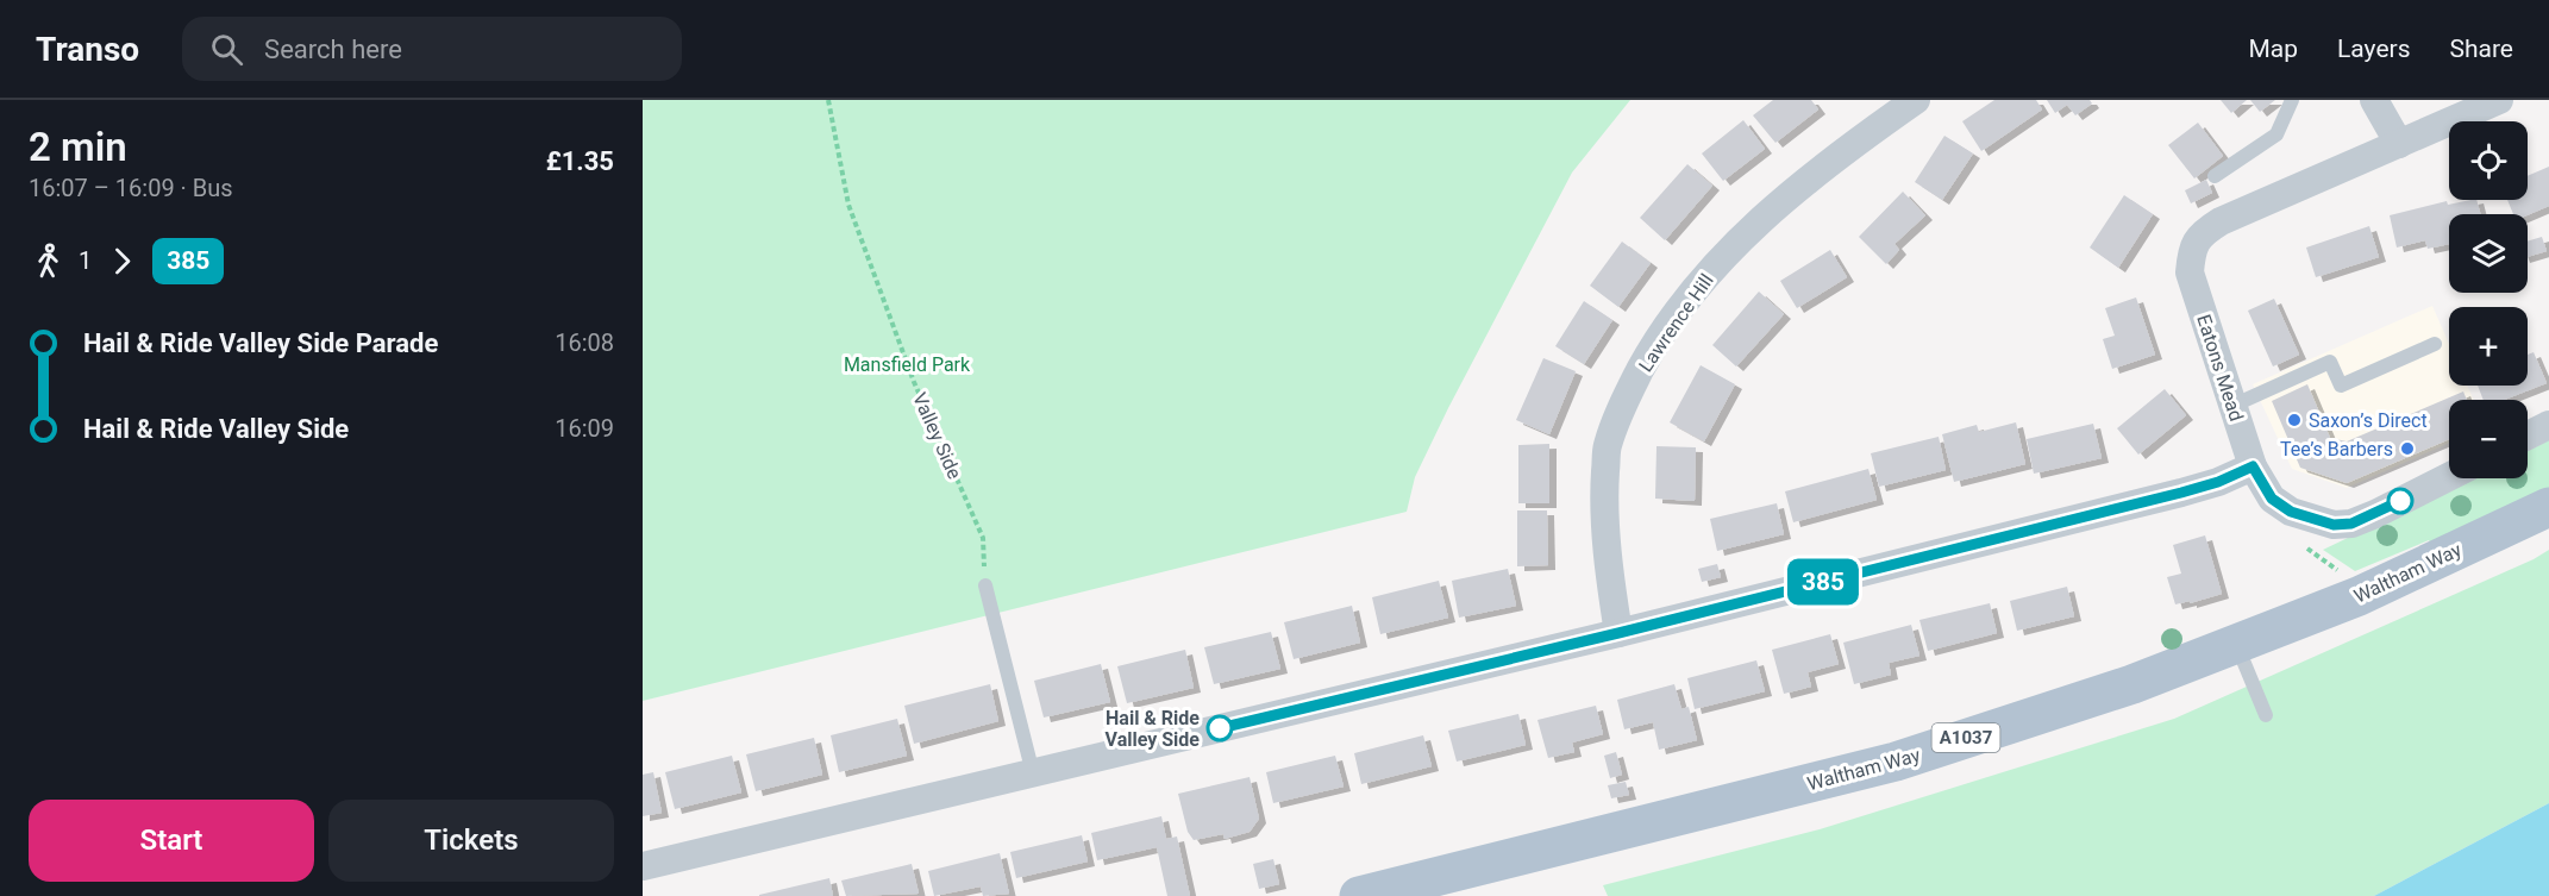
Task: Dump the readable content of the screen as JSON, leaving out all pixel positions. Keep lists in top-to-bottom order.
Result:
{
  "streets": {
    "main road": ["Waltham Way", "A1037"],
    "street": ["Lawrence Hill", "Eatons Mead"],
    "path": ["Valley Side"]
  },
  "parks": ["Mansfield Park"],
  "places": ["Saxon’s Direct", "Tee’s Barbers", "Hail & Ride Valley Side"],
  "lines": ["bus line 385"],
  "page": {
    "header": "Transo",
    "search": "Search here",
    "nav": ["Map", "Layers", "Share"],
    "heading": ["2 min", "16:07 – 16:09 · Bus", "£1.35"],
    "on_map": "385",
    "map_buttons": ["+", "−"],
    "legs": ["1", "385"],
    "list": [
      {
        "name": "Hail & Ride Valley Side Parade",
        "value": "16:08"
      },
      {
        "name": "Hail & Ride Valley Side",
        "value": "16:09"
      }
    ],
    "buttons": ["Start", "Tickets"]
  }
}
